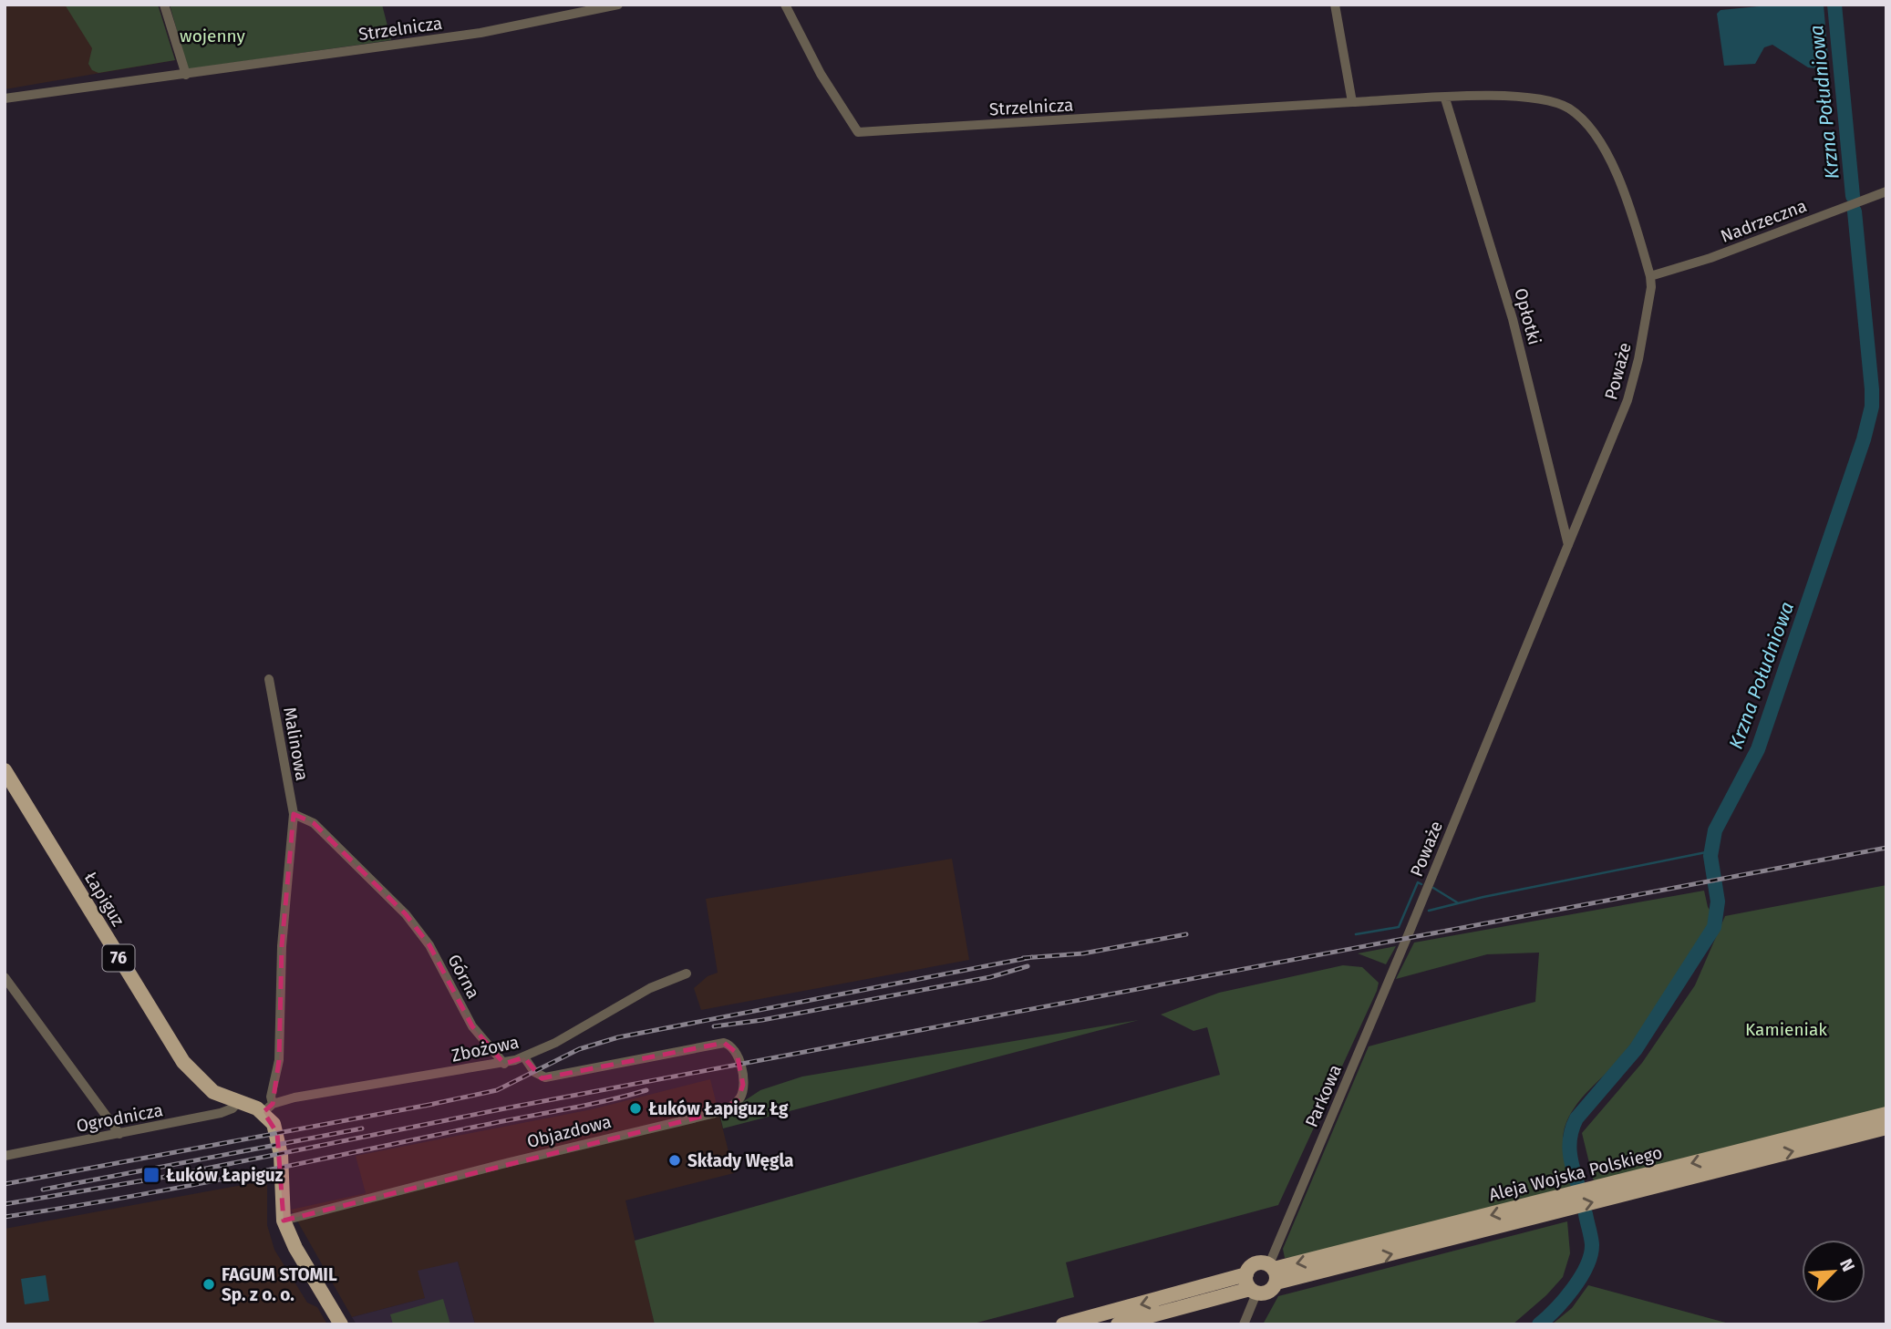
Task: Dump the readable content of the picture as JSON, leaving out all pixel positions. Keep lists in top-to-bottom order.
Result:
{
  "streets": {
    "main road": ["Łapiguz", "76", "Aleja Wojska Polskiego"],
    "street": [
      "Strzelnicza",
      "Nadrzeczna",
      "Opłotki",
      "Poważe",
      "Malinowa",
      "Górna",
      "Zbożowa",
      "Parkowa",
      "Ogrodnicza",
      "Objazdowa"
    ]
  },
  "crossings": [
    ["Strzelnicza", "Poważe"],
    ["Nadrzeczna", "Poważe"],
    ["Opłotki", "Poważe"],
    ["Poważe", "Parkowa"],
    ["Malinowa", "Łapiguz"],
    ["Malinowa", "Górna"],
    ["Malinowa", "Zbożowa"],
    ["Łapiguz", "Zbożowa"],
    ["Łapiguz", "Ogrodnicza"],
    ["Górna", "Zbożowa"],
    ["Zbożowa", "Objazdowa"],
    ["Parkowa", "Aleja Wojska Polskiego"]
  ],
  "water": ["Krzna Południowa"],
  "parks": ["wojenny", "Kamieniak"],
  "places": {
    "other": ["Łuków Łapiguz Łg", "Składy Węgla", "FAGUM STOMIL Sp. z o. o."],
    "transit": ["Łuków Łapiguz"]
  },
  "north": "top right"
}
